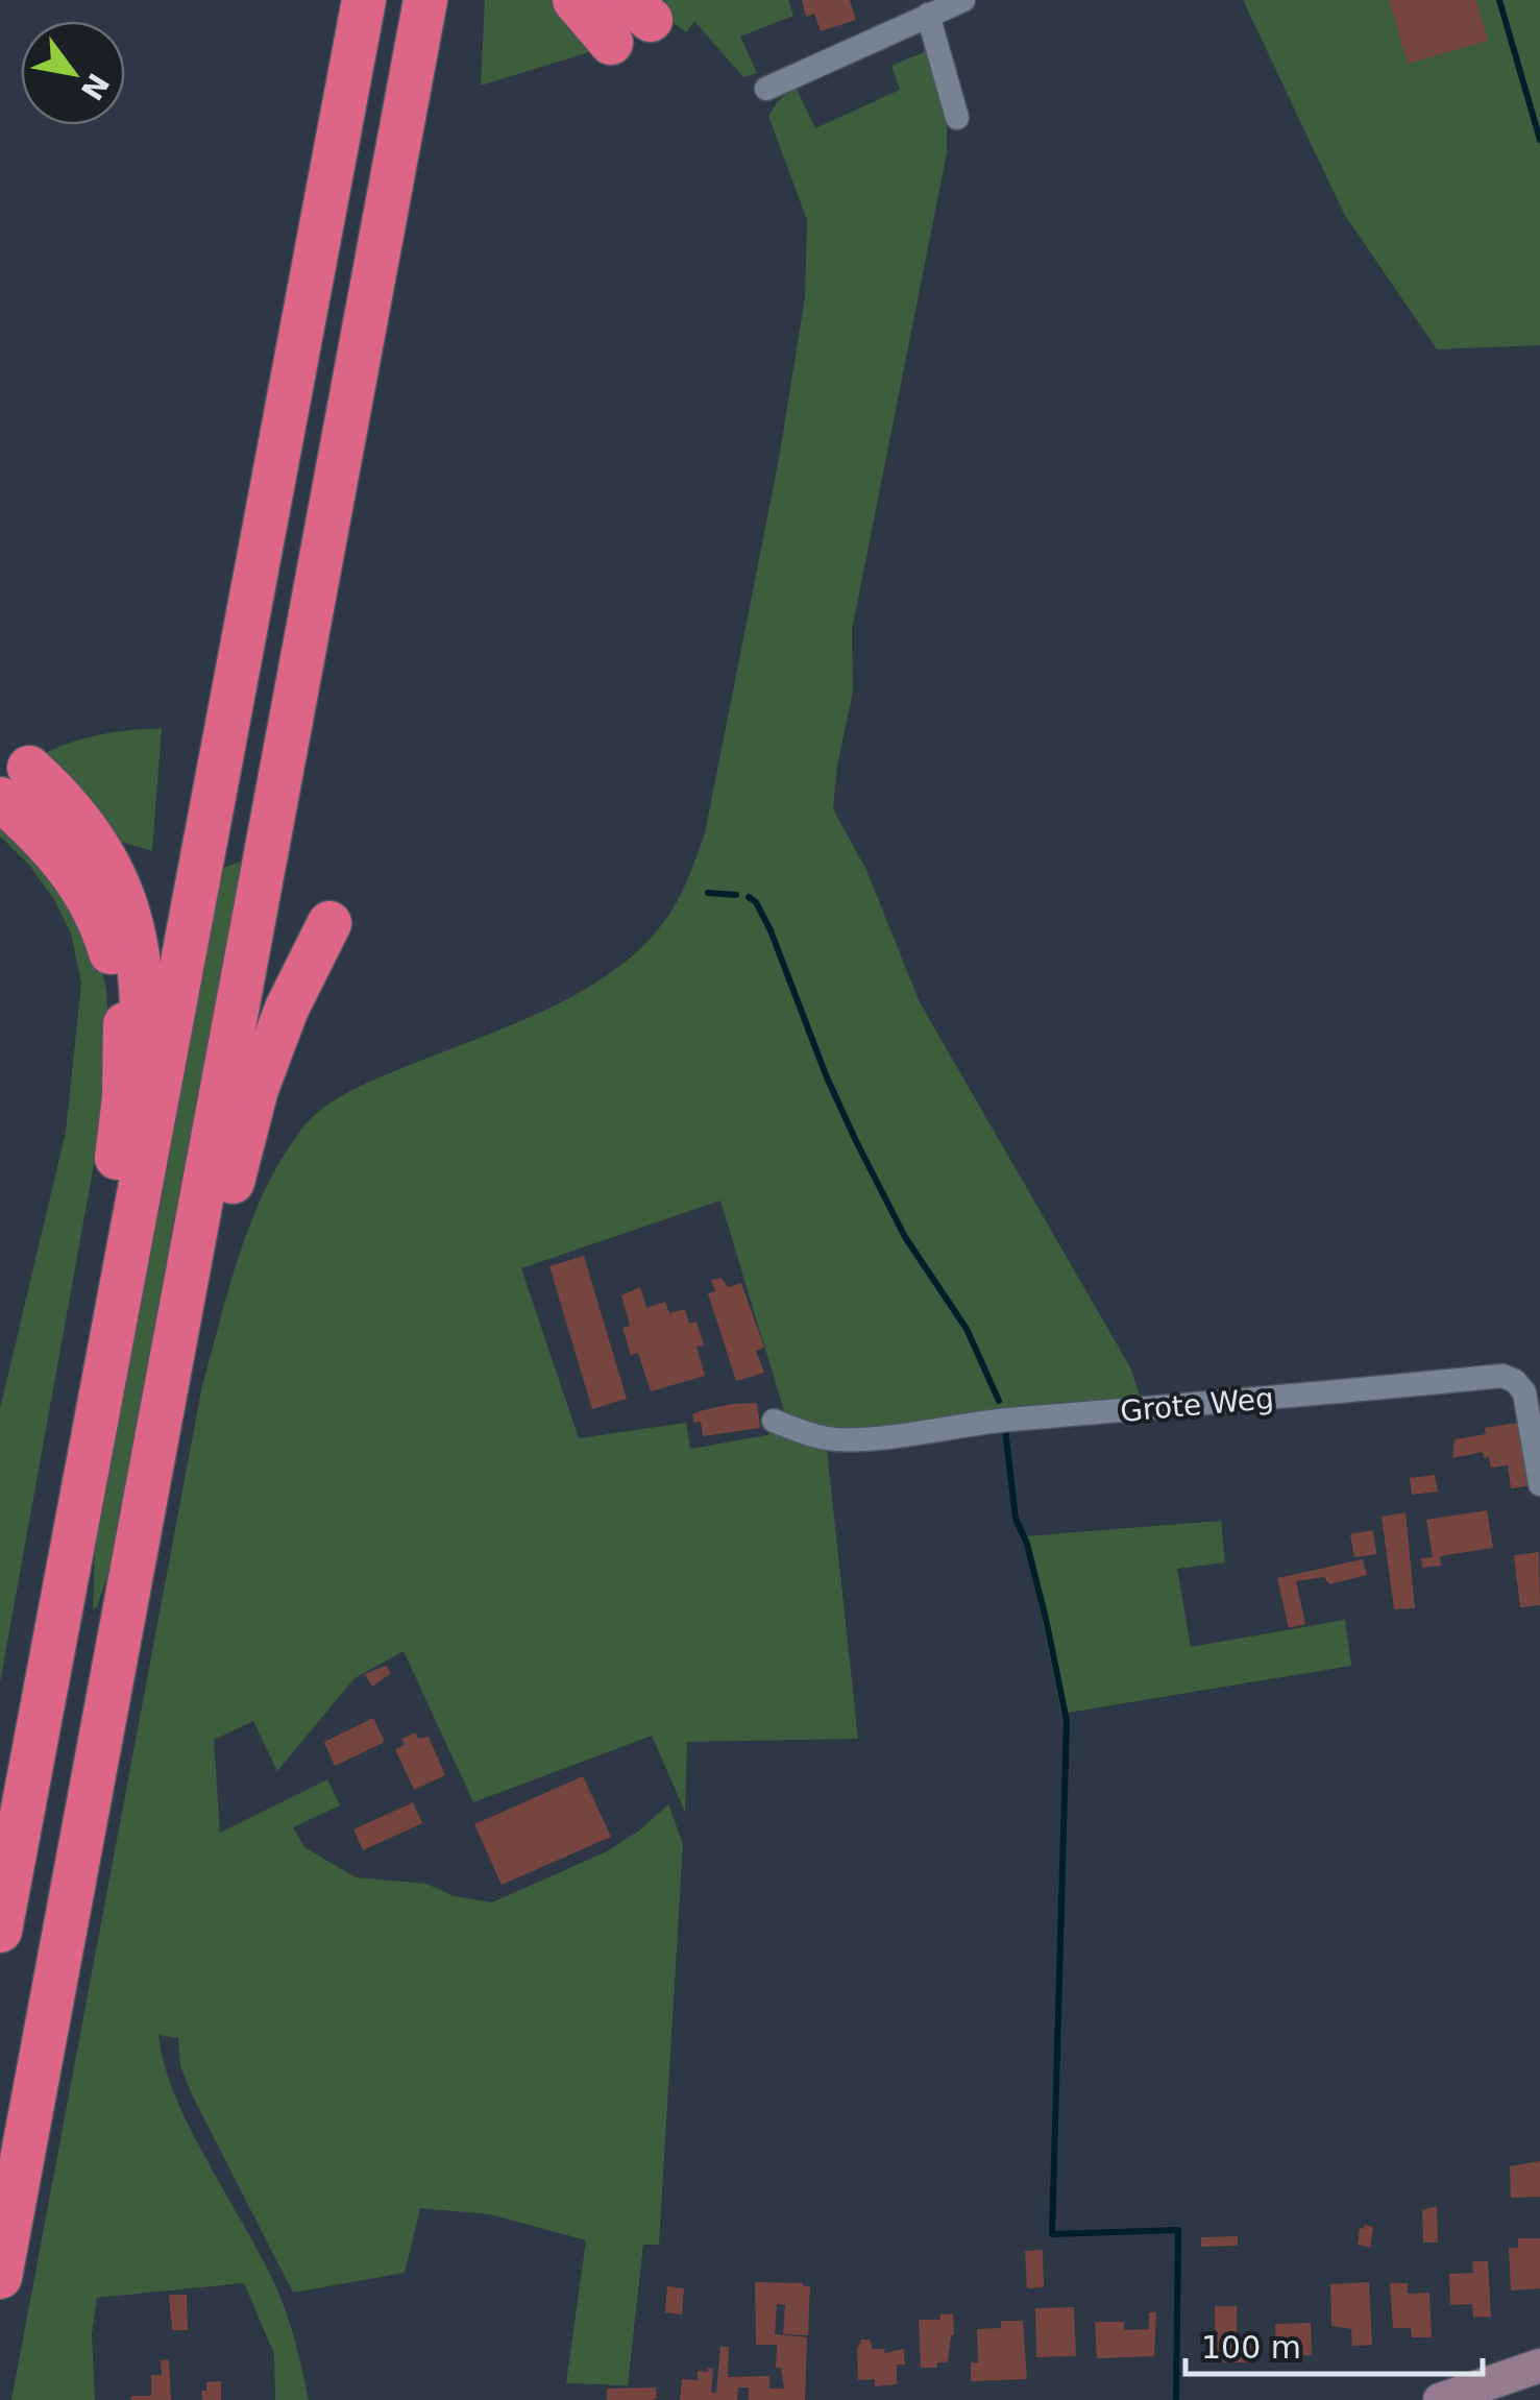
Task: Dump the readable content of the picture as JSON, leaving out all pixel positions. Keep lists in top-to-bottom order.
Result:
{
  "streets": {
    "street": ["Grote Weg"]
  },
  "scale_bar": "100 m",
  "north": "bottom right"
}
